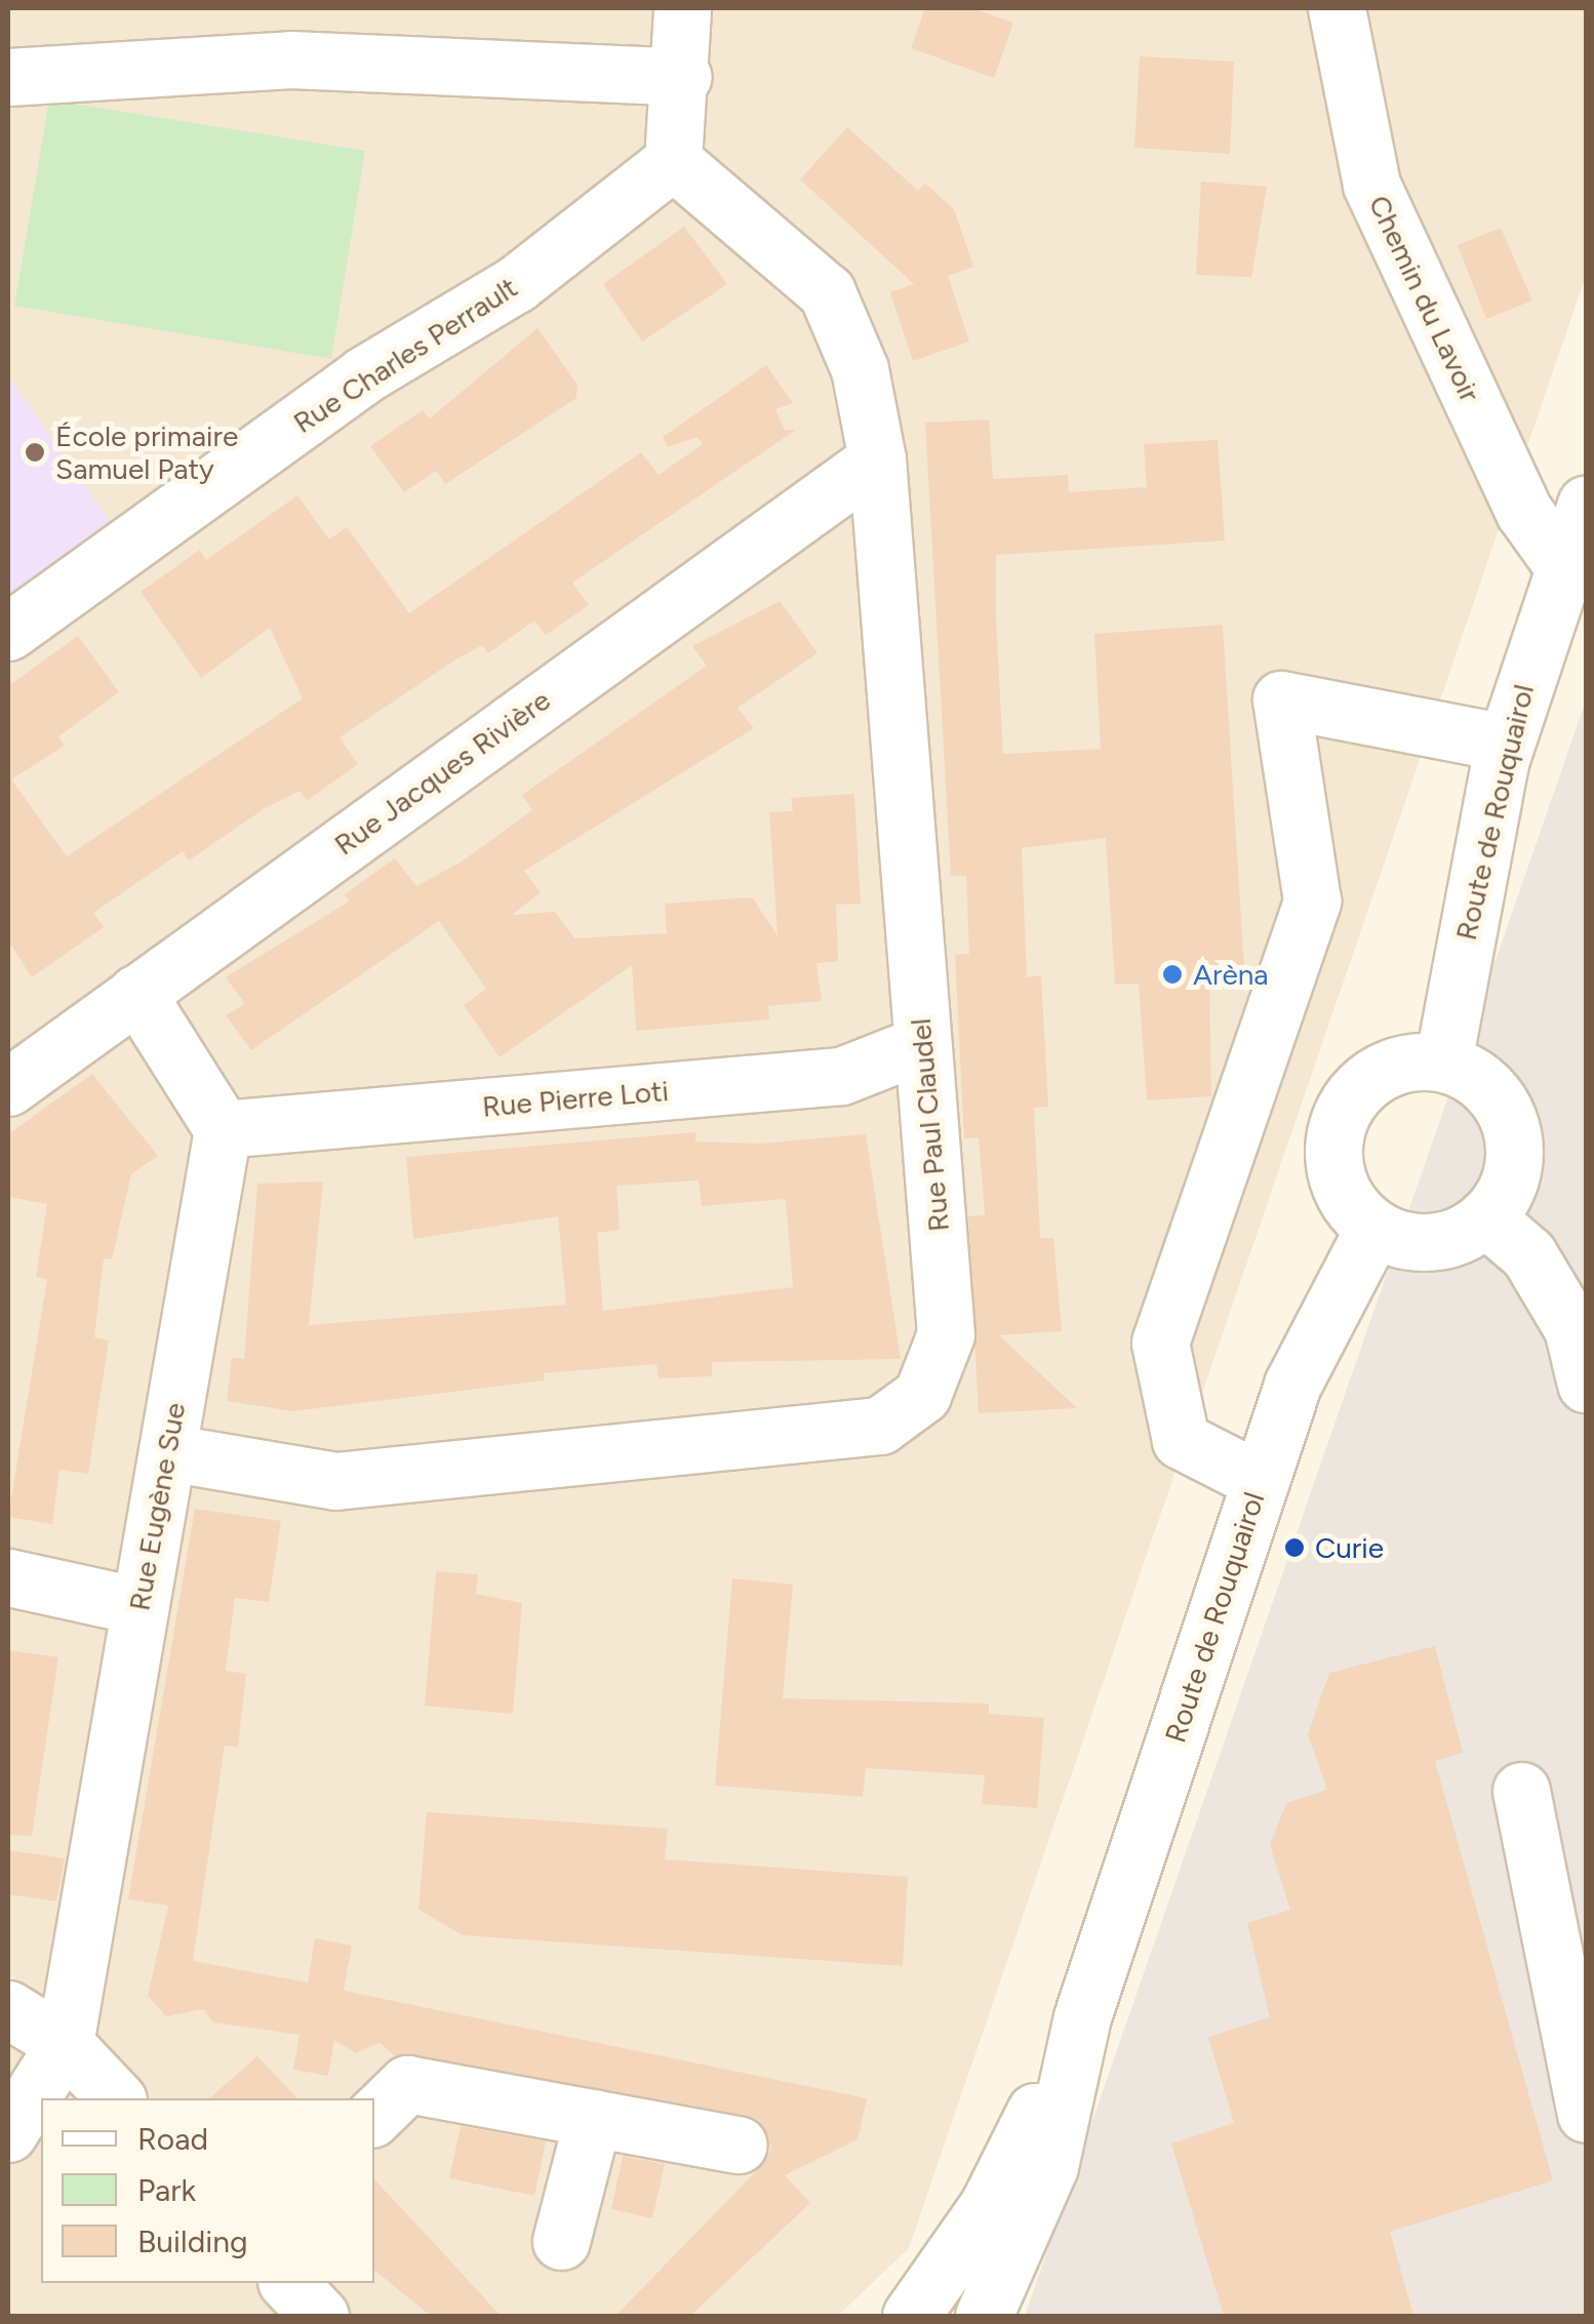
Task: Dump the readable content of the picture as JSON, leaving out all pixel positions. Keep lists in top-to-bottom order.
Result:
{
  "streets": {
    "street": [
      "Chemin du Lavoir",
      "Rue Charles Perrault",
      "Rue Jacques Rivière",
      "Route de Rouquairol",
      "Rue Pierre Loti",
      "Rue Paul Claudel",
      "Rue Eugène Sue"
    ]
  },
  "crossings": [
    ["Chemin du Lavoir", "Route de Rouquairol"],
    ["Rue Charles Perrault", "Rue Paul Claudel"],
    ["Rue Jacques Rivière", "Rue Paul Claudel"],
    ["Rue Pierre Loti", "Rue Paul Claudel"],
    ["Rue Pierre Loti", "Rue Eugène Sue"],
    ["Rue Paul Claudel", "Rue Eugène Sue"]
  ],
  "places": ["École primaire Samuel Paty", "Arèna", "Curie"],
  "legend": ["Road", "Park", "Building"]
}
